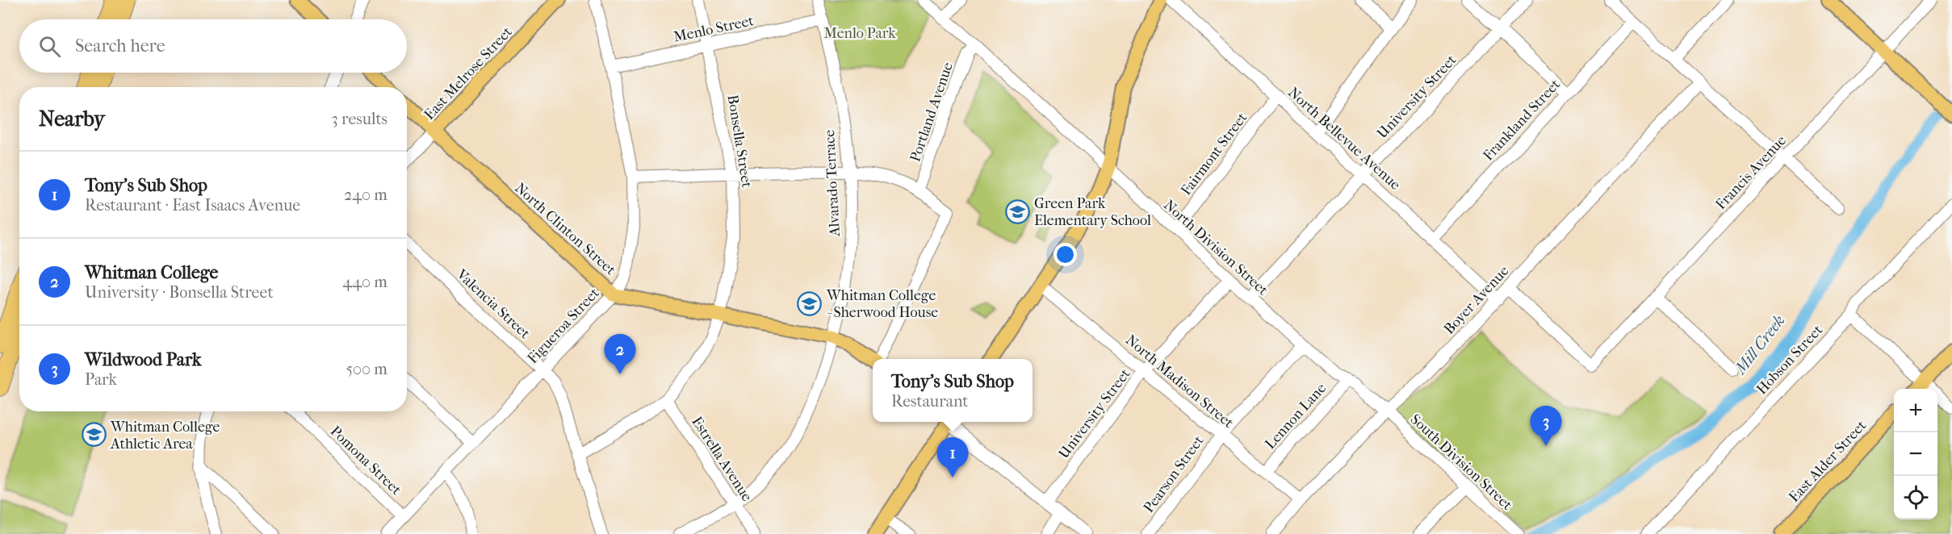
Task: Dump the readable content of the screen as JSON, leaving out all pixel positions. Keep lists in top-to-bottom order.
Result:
{
  "streets": {
    "main road": ["East Melrose Street", "North Clinton Street", "East Alder Street"],
    "street": [
      "Menlo Street",
      "University Street",
      "Portland Avenue",
      "Frankland Street",
      "North Bellevue Avenue",
      "Bonsella Street",
      "Fairmont Street",
      "Francis Avenue",
      "Alvarado Terrace",
      "North Division Street",
      "Boyer Avenue",
      "Valencia Street",
      "Figueroa Street",
      "Hobson Street",
      "North Madison Street",
      "Lennon Lane",
      "Estrella Avenue",
      "Pomona Street",
      "South Division Street",
      "Pearson Street"
    ]
  },
  "crossings": [
    ["Menlo Street", "Bonsella Street"],
    ["Menlo Street", "Alvarado Terrace"],
    ["Menlo Street", "Figueroa Street"],
    ["East Melrose Street", "North Clinton Street"],
    ["University Street", "North Bellevue Avenue"],
    ["University Street", "North Division Street"],
    ["University Street", "North Madison Street"],
    ["Portland Avenue", "North Division Street"],
    ["Frankland Street", "North Bellevue Avenue"],
    ["North Bellevue Avenue", "Fairmont Street"],
    ["North Bellevue Avenue", "Boyer Avenue"],
    ["Bonsella Street", "North Clinton Street"],
    ["Bonsella Street", "Valencia Street"],
    ["Bonsella Street", "Estrella Avenue"],
    ["Fairmont Street", "North Division Street"],
    ["Francis Avenue", "Boyer Avenue"],
    ["Alvarado Terrace", "North Clinton Street"],
    ["Alvarado Terrace", "Estrella Avenue"],
    ["North Clinton Street", "Figueroa Street"],
    ["North Division Street", "Boyer Avenue"],
    ["North Division Street", "Lennon Lane"],
    ["North Division Street", "South Division Street"],
    ["North Division Street", "Pearson Street"],
    ["Boyer Avenue", "North Madison Street"],
    ["Boyer Avenue", "South Division Street"],
    ["Valencia Street", "Figueroa Street"],
    ["Figueroa Street", "Pomona Street"],
    ["North Madison Street", "Lennon Lane"],
    ["North Madison Street", "Pearson Street"]
  ],
  "water": ["Mill Creek"],
  "parks": ["Menlo Park"],
  "places": {
    "school or university": ["Green Park Elementary School", "Whitman College - Sherwood House", "Whitman College Athletic Area"]
  },
  "page": {
    "search": "Search here",
    "heading": ["Nearby", "3 results"],
    "list": [
      {
        "mark": "1",
        "name": "Tony's Sub Shop",
        "note": "Restaurant · East Isaacs Avenue",
        "value": "240 m"
      },
      {
        "mark": "2",
        "name": "Whitman College",
        "note": "University · Bonsella Street",
        "value": "440 m"
      },
      {
        "mark": "3",
        "name": "Wildwood Park",
        "note": "Park",
        "value": "500 m"
      }
    ],
    "pins": ["2", "3", "1"],
    "popup": ["Tony's Sub Shop", "Restaurant"],
    "map_buttons": ["+", "−"]
  }
}
